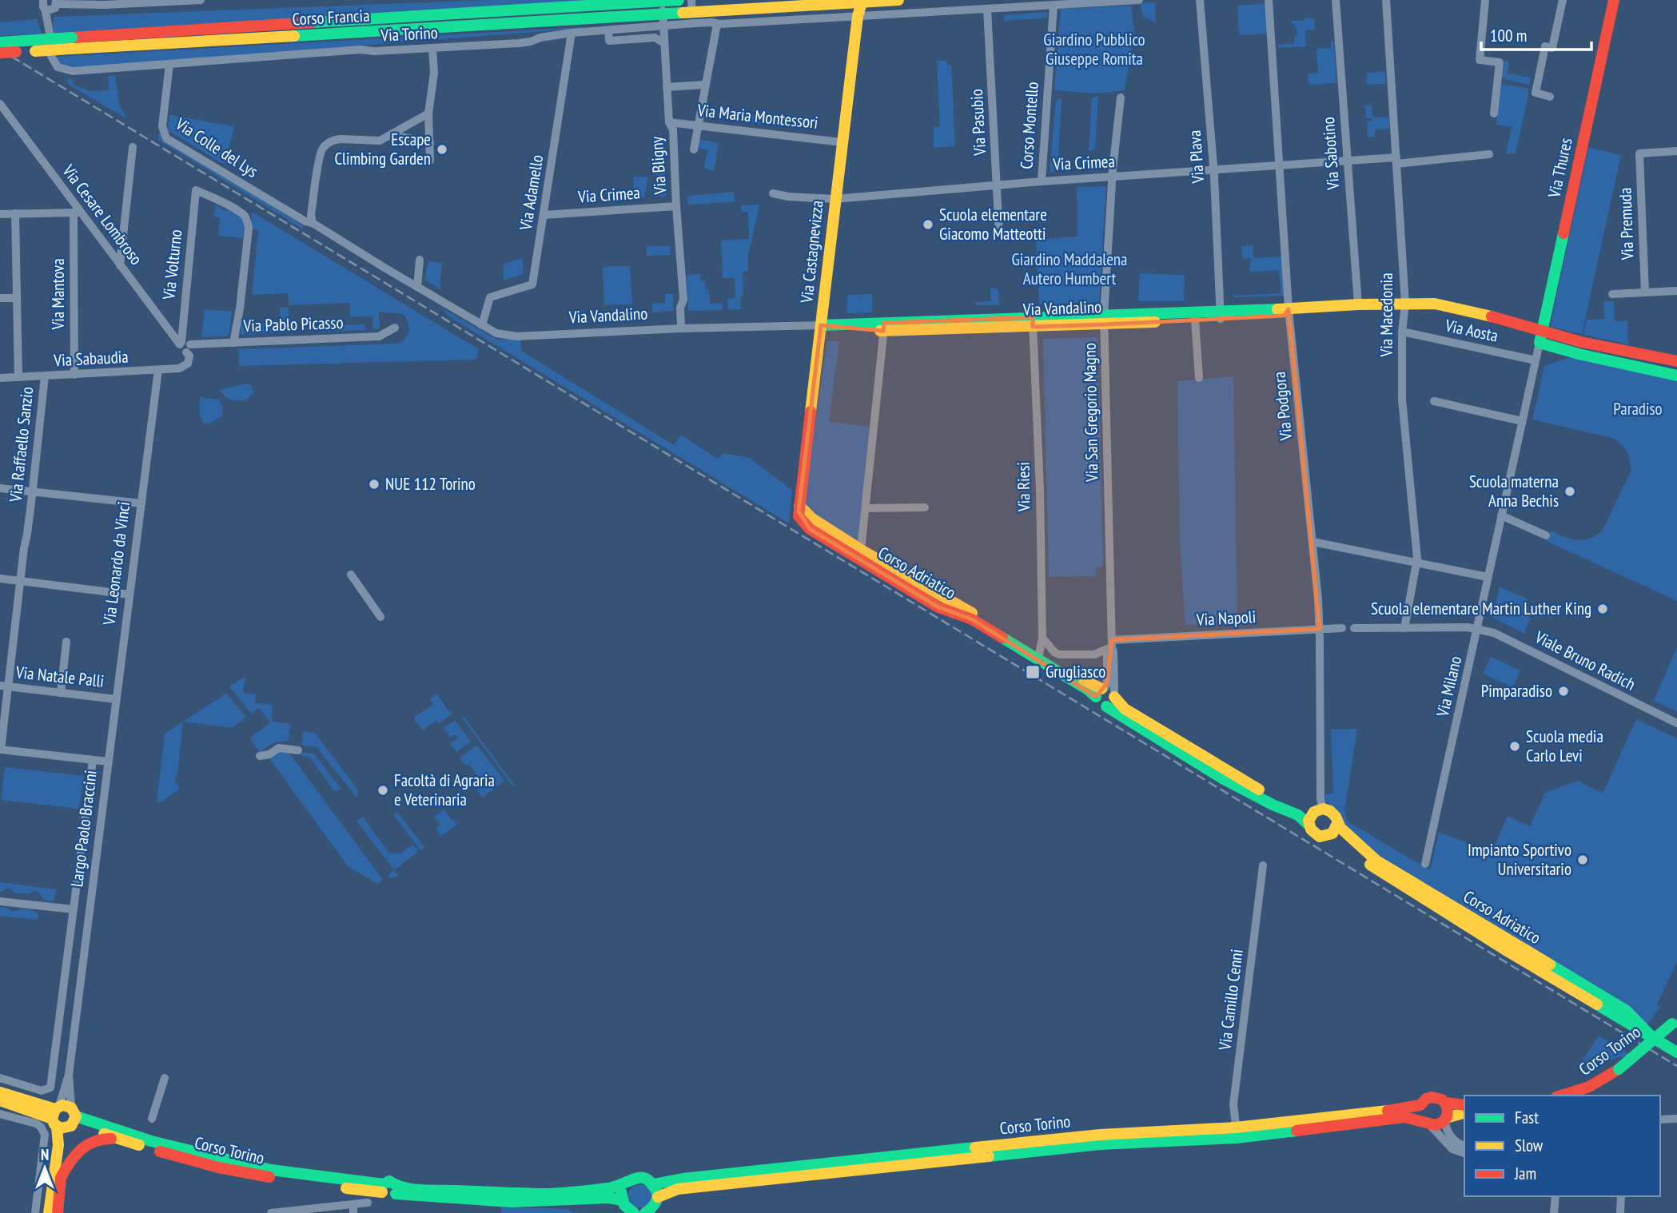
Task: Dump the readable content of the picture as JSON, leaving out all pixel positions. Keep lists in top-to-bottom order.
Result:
{
  "streets": {
    "street": [
      "Corso Francia",
      "Via Torino",
      "Via Maria Montessori",
      "Via Pasubio",
      "Corso Montello",
      "Via Colle del Lys",
      "Via Sabotino",
      "Via Plava",
      "Via Crimea",
      "Via Bligny",
      "Via Thures",
      "Via Adamello",
      "Via Cesare Lombroso",
      "Via Premuda",
      "Via Castagnevizza",
      "Via Volturno",
      "Via Mantova",
      "Via Vandalino",
      "Via Macedonia",
      "Via Pablo Picasso",
      "Via Aosta",
      "Via Sabaudia",
      "Via Podgora",
      "Via San Gregorio Magno",
      "Via Raffaello Sanzio",
      "Via Riesi",
      "Via Leonardo da Vinci",
      "Corso Adriatico",
      "Via Napoli",
      "Viale Bruno Radich",
      "Via Natale Palli",
      "Via Milano",
      "Largo Paolo Braccini",
      "Via Camillo Cenni",
      "Corso Torino"
    ]
  },
  "crossings": [
    ["Corso Francia", "Via Bligny"],
    ["Corso Francia", "Via Castagnevizza"],
    ["Via Torino", "Via Colle del Lys"],
    ["Via Torino", "Via Bligny"],
    ["Via Torino", "Via Adamello"],
    ["Via Maria Montessori", "Via Bligny"],
    ["Via Maria Montessori", "Via Castagnevizza"],
    ["Via Pasubio", "Via Crimea"],
    ["Corso Montello", "Via Crimea"],
    ["Via Colle del Lys", "Via Adamello"],
    ["Via Colle del Lys", "Via Vandalino"],
    ["Via Sabotino", "Via Crimea"],
    ["Via Sabotino", "Via Vandalino"],
    ["Via Plava", "Via Crimea"],
    ["Via Plava", "Via Vandalino"],
    ["Via Crimea", "Via Bligny"],
    ["Via Crimea", "Via Adamello"],
    ["Via Crimea", "Via Castagnevizza"],
    ["Via Crimea", "Via Macedonia"],
    ["Via Crimea", "Via Podgora"],
    ["Via Crimea", "Via San Gregorio Magno"],
    ["Via Bligny", "Via Vandalino"],
    ["Via Thures", "Via Vandalino"],
    ["Via Thures", "Via Milano"],
    ["Via Cesare Lombroso", "Via Volturno"],
    ["Via Cesare Lombroso", "Via Mantova"],
    ["Via Cesare Lombroso", "Via Pablo Picasso"],
    ["Via Castagnevizza", "Via Vandalino"],
    ["Via Castagnevizza", "Corso Adriatico"],
    ["Via Volturno", "Via Pablo Picasso"],
    ["Via Volturno", "Via Sabaudia"],
    ["Via Mantova", "Via Sabaudia"],
    ["Via Vandalino", "Via Macedonia"],
    ["Via Vandalino", "Via Podgora"],
    ["Via Vandalino", "Via San Gregorio Magno"],
    ["Via Vandalino", "Via Riesi"],
    ["Via Vandalino", "Corso Adriatico"],
    ["Via Macedonia", "Via Aosta"],
    ["Via Aosta", "Via Milano"],
    ["Via Sabaudia", "Via Raffaello Sanzio"],
    ["Via Sabaudia", "Via Leonardo da Vinci"],
    ["Via Podgora", "Corso Adriatico"],
    ["Via Podgora", "Via Napoli"],
    ["Via San Gregorio Magno", "Corso Adriatico"],
    ["Via San Gregorio Magno", "Via Napoli"],
    ["Via Raffaello Sanzio", "Via Natale Palli"],
    ["Via Riesi", "Corso Adriatico"],
    ["Via Riesi", "Via Napoli"],
    ["Via Leonardo da Vinci", "Via Natale Palli"],
    ["Via Leonardo da Vinci", "Largo Paolo Braccini"],
    ["Viale Bruno Radich", "Via Milano"],
    ["Via Camillo Cenni", "Corso Torino"]
  ],
  "parks": ["Giardino Pubblico Giuseppe Romita", "Giardino Maddalena Autero Humbert", "Paradiso"],
  "places": {
    "other": [
      "Escape Climbing Garden",
      "Scuola elementare Giacomo Matteotti",
      "NUE 112 Torino",
      "Scuola materna Anna Bechis",
      "Scuola elementare Martin Luther King",
      "Pimparadiso",
      "Scuola media Carlo Levi",
      "Facoltà di Agraria e Veterinaria",
      "Impianto Sportivo Universitario"
    ],
    "transit": ["Grugliasco"]
  },
  "legend": ["Fast", "Slow", "Jam"],
  "scale_bar": "100 m",
  "north": "top"
}
